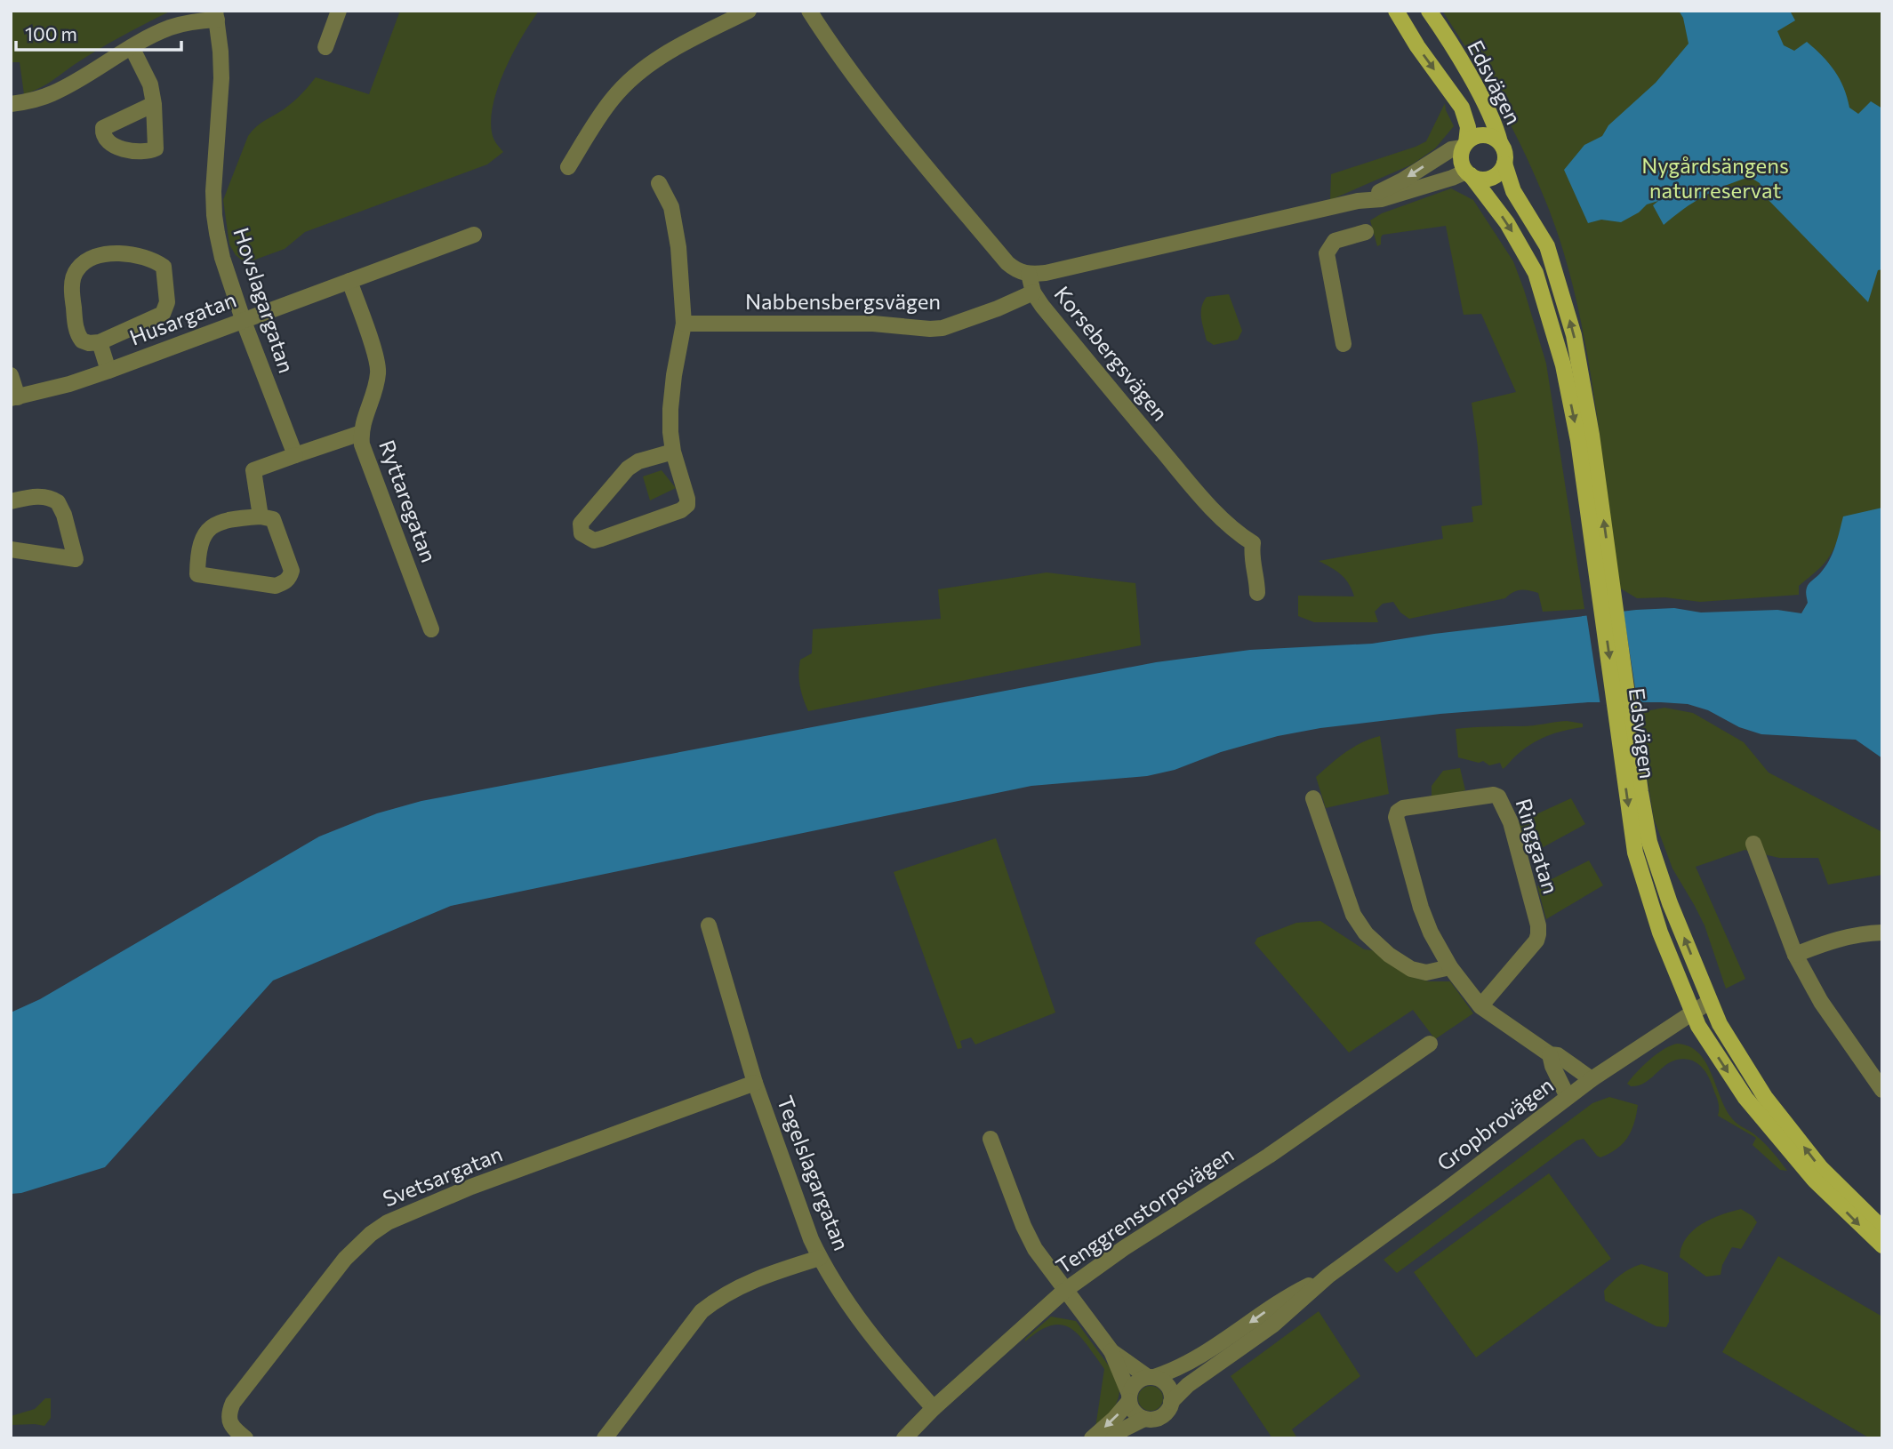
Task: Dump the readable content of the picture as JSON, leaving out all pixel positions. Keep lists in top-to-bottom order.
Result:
{
  "streets": {
    "main road": ["Edsvägen"],
    "street": [
      "Hovslagargatan",
      "Nabbensbergsvägen",
      "Husargatan",
      "Korsebergsvägen",
      "Ryttaregatan",
      "Ringgatan",
      "Gropbrovägen",
      "Tegelslagargatan",
      "Svetsargatan",
      "Tenggrenstorpsvägen"
    ]
  },
  "crossings": [
    ["Edsvägen", "Gropbrovägen"],
    ["Hovslagargatan", "Husargatan"],
    ["Nabbensbergsvägen", "Korsebergsvägen"],
    ["Husargatan", "Ryttaregatan"],
    ["Ringgatan", "Gropbrovägen"],
    ["Tegelslagargatan", "Svetsargatan"],
    ["Tegelslagargatan", "Tenggrenstorpsvägen"]
  ],
  "parks": ["Nygårdsängens naturreservat"],
  "scale_bar": "100 m"
}
